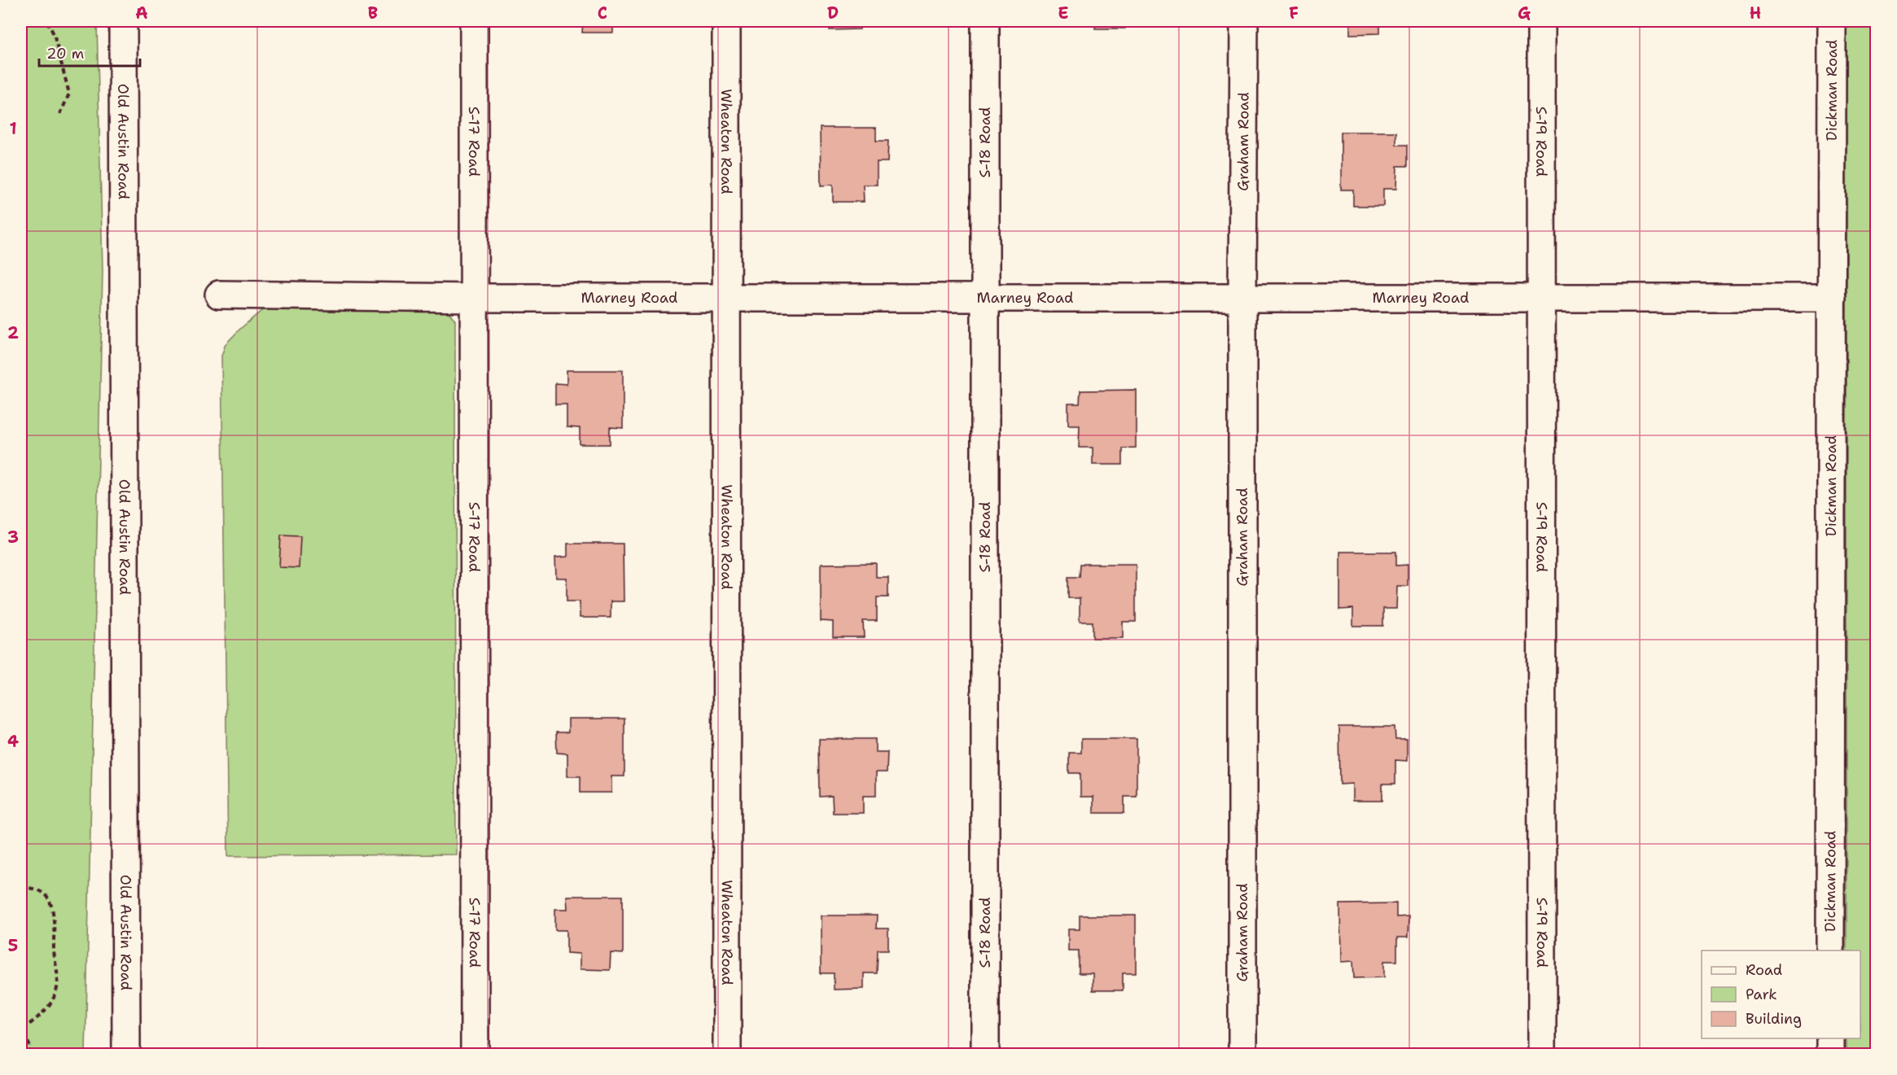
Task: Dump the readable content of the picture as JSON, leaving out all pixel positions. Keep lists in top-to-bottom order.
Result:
{
  "streets": {
    "street": [
      "Dickman Road",
      "Old Austin Road",
      "S-17 Road",
      "Wheaton Road",
      "S-18 Road",
      "Graham Road",
      "S-19 Road",
      "Marney Road"
    ]
  },
  "crossings": [
    ["Dickman Road", "Marney Road"],
    ["S-17 Road", "Marney Road"],
    ["Wheaton Road", "Marney Road"],
    ["S-18 Road", "Marney Road"],
    ["Graham Road", "Marney Road"],
    ["S-19 Road", "Marney Road"]
  ],
  "legend": ["Road", "Park", "Building"],
  "scale_bar": "20 m",
  "grid": {
    "columns": [
      "A",
      "B",
      "C",
      "D",
      "E",
      "F",
      "G",
      "H"
    ],
    "rows": [
      "1",
      "2",
      "3",
      "4",
      "5"
    ]
  }
}
